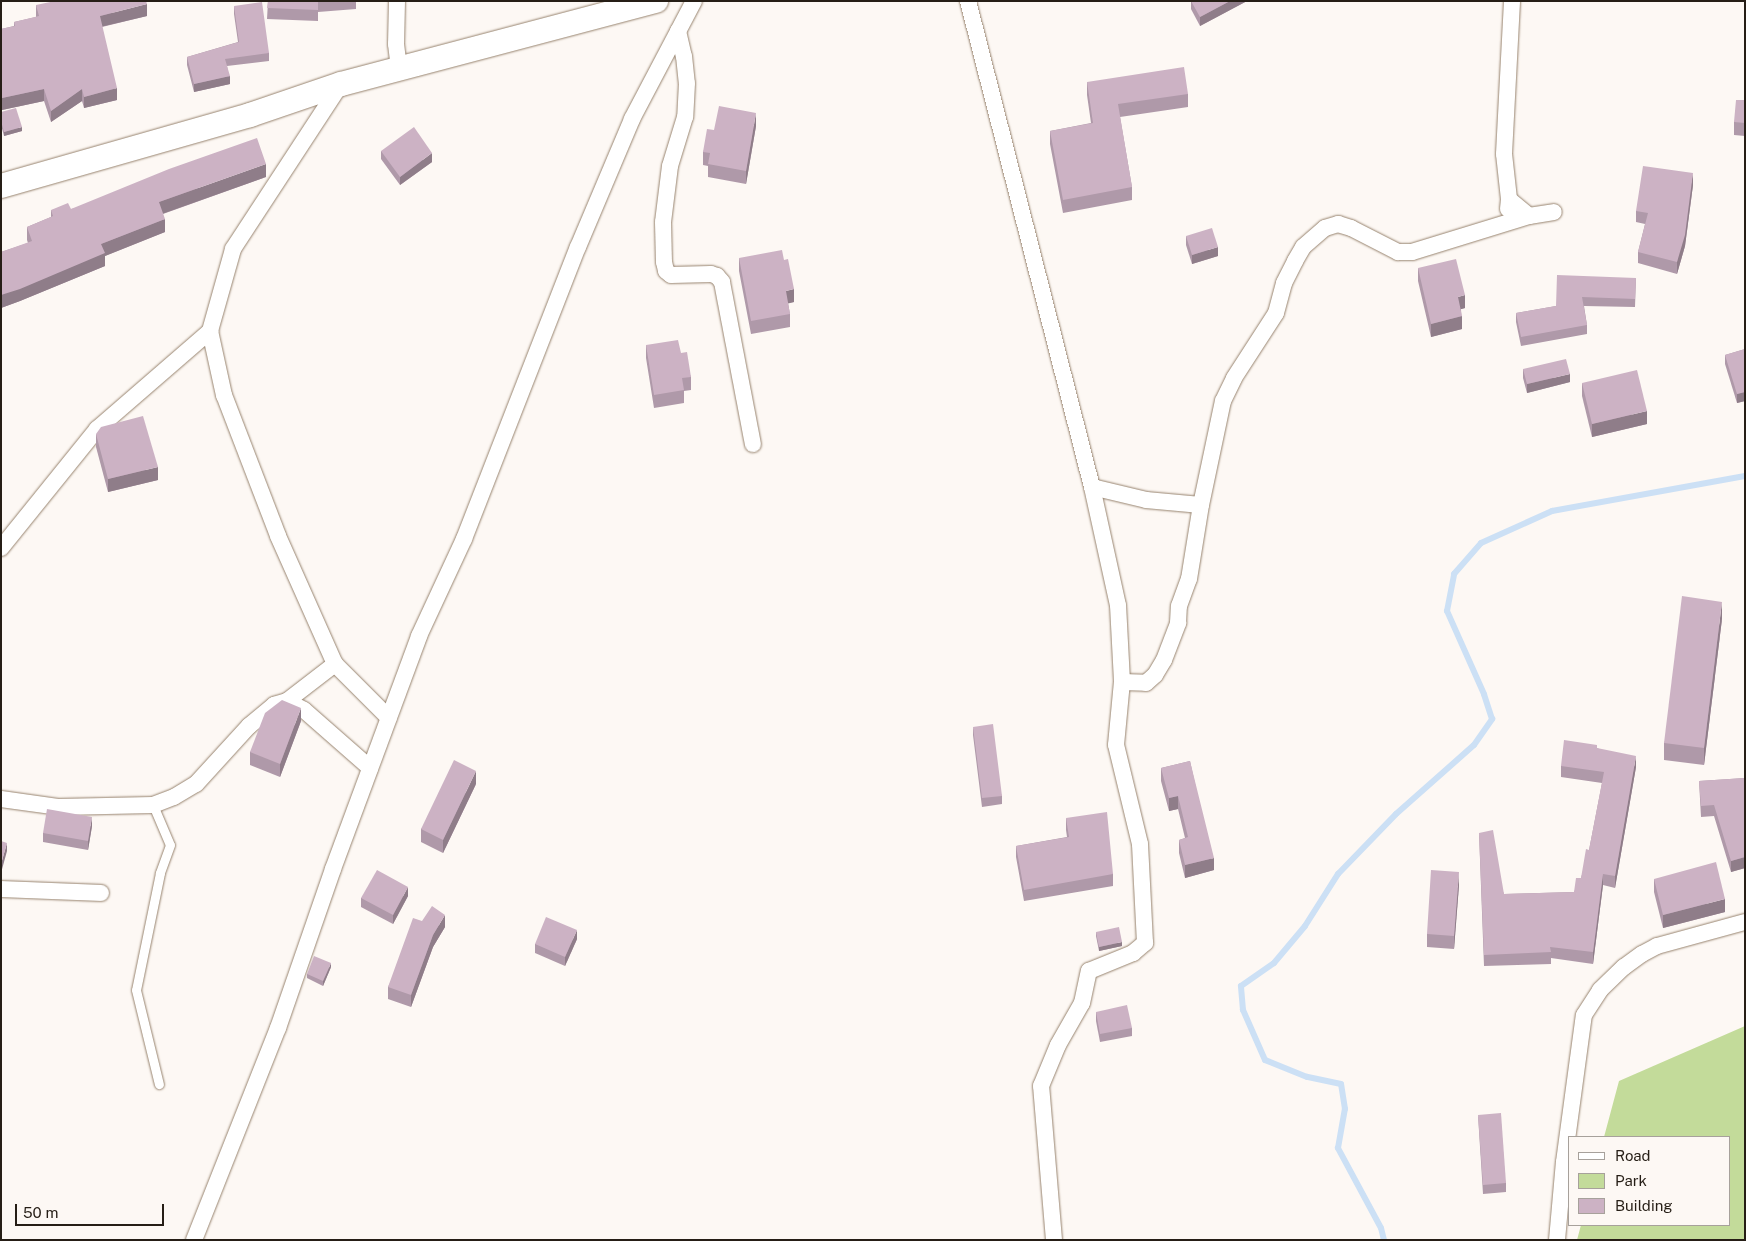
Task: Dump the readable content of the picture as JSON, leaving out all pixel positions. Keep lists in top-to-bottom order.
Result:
{
  "legend": ["Road", "Park", "Building"],
  "scale_bar": "50 m"
}
